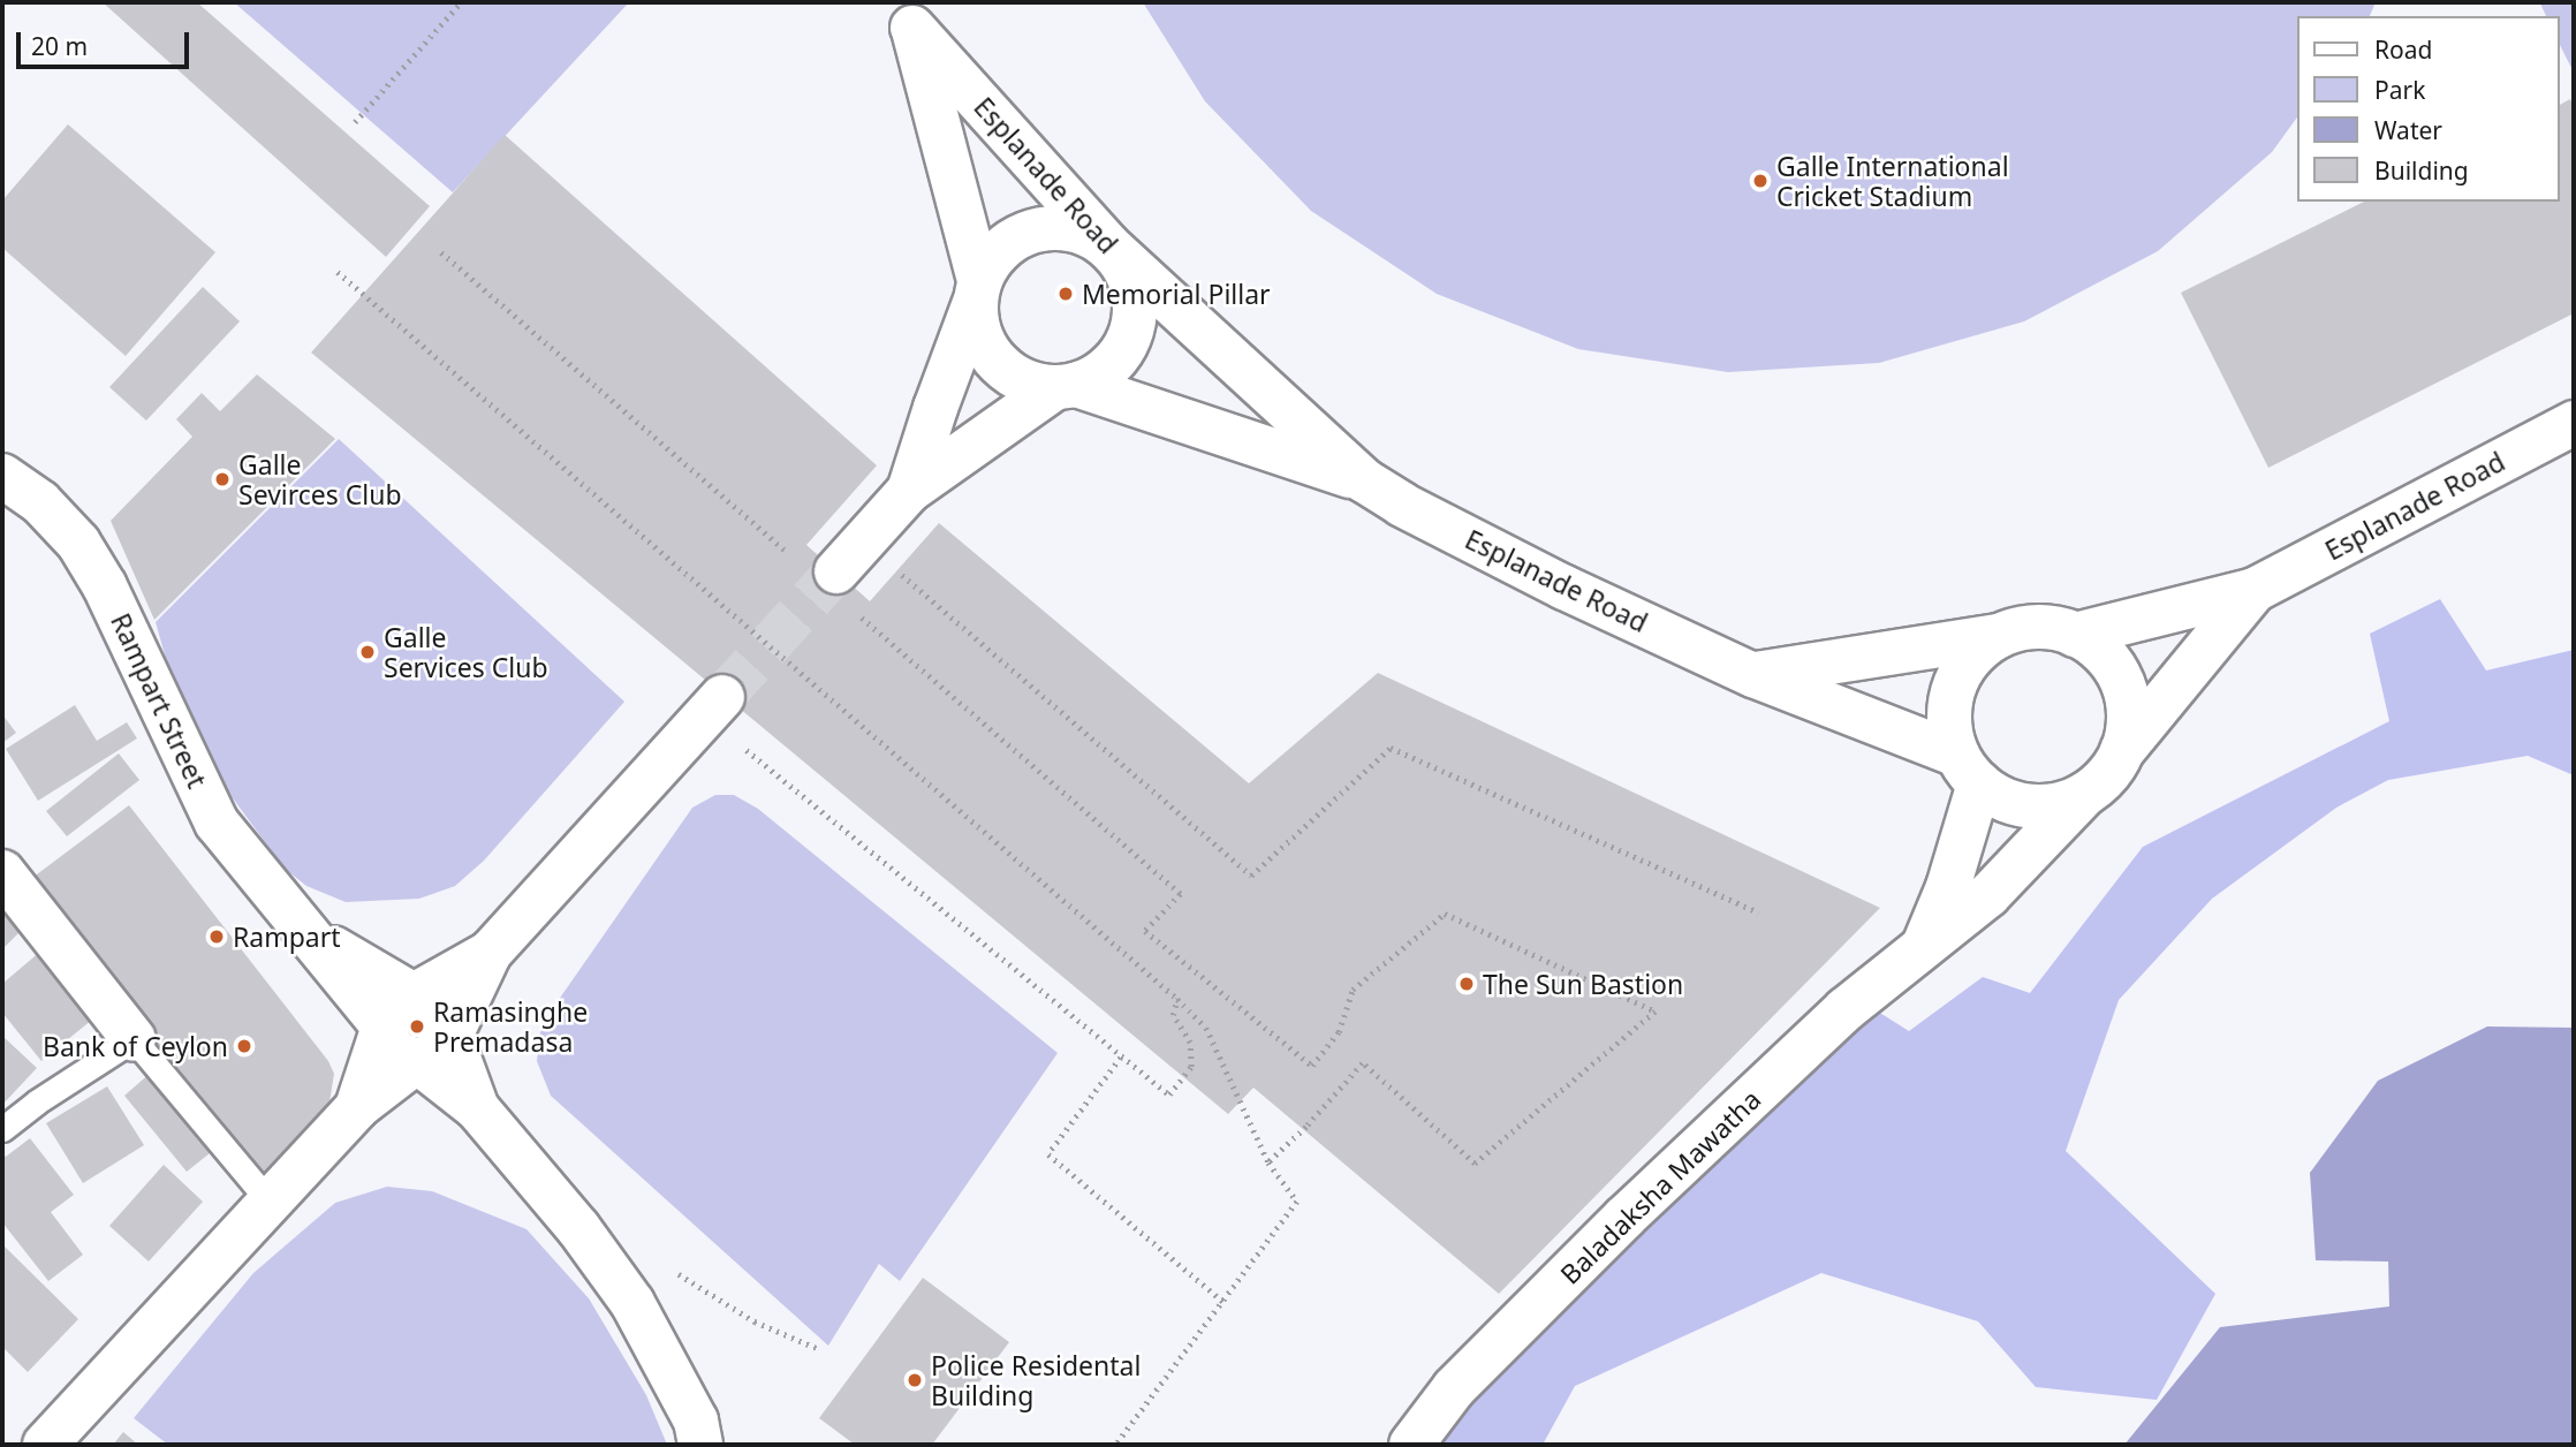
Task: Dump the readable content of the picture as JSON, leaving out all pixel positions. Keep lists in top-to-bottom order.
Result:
{
  "streets": {
    "street": ["Esplanade Road", "Rampart Street", "Baladaksha Mawatha"]
  },
  "crossings": [
    ["Esplanade Road", "Baladaksha Mawatha"]
  ],
  "places": [
    "Galle International Cricket Stadium",
    "Memorial Pillar",
    "Galle Sevirces Club",
    "Galle Services Club",
    "Rampart",
    "The Sun Bastion",
    "Ramasinghe Premadasa",
    "Bank of Ceylon",
    "Police Residental Building"
  ],
  "legend": [
    "Road",
    "Park",
    "Water",
    "Building"
  ],
  "scale_bar": "20 m"
}
